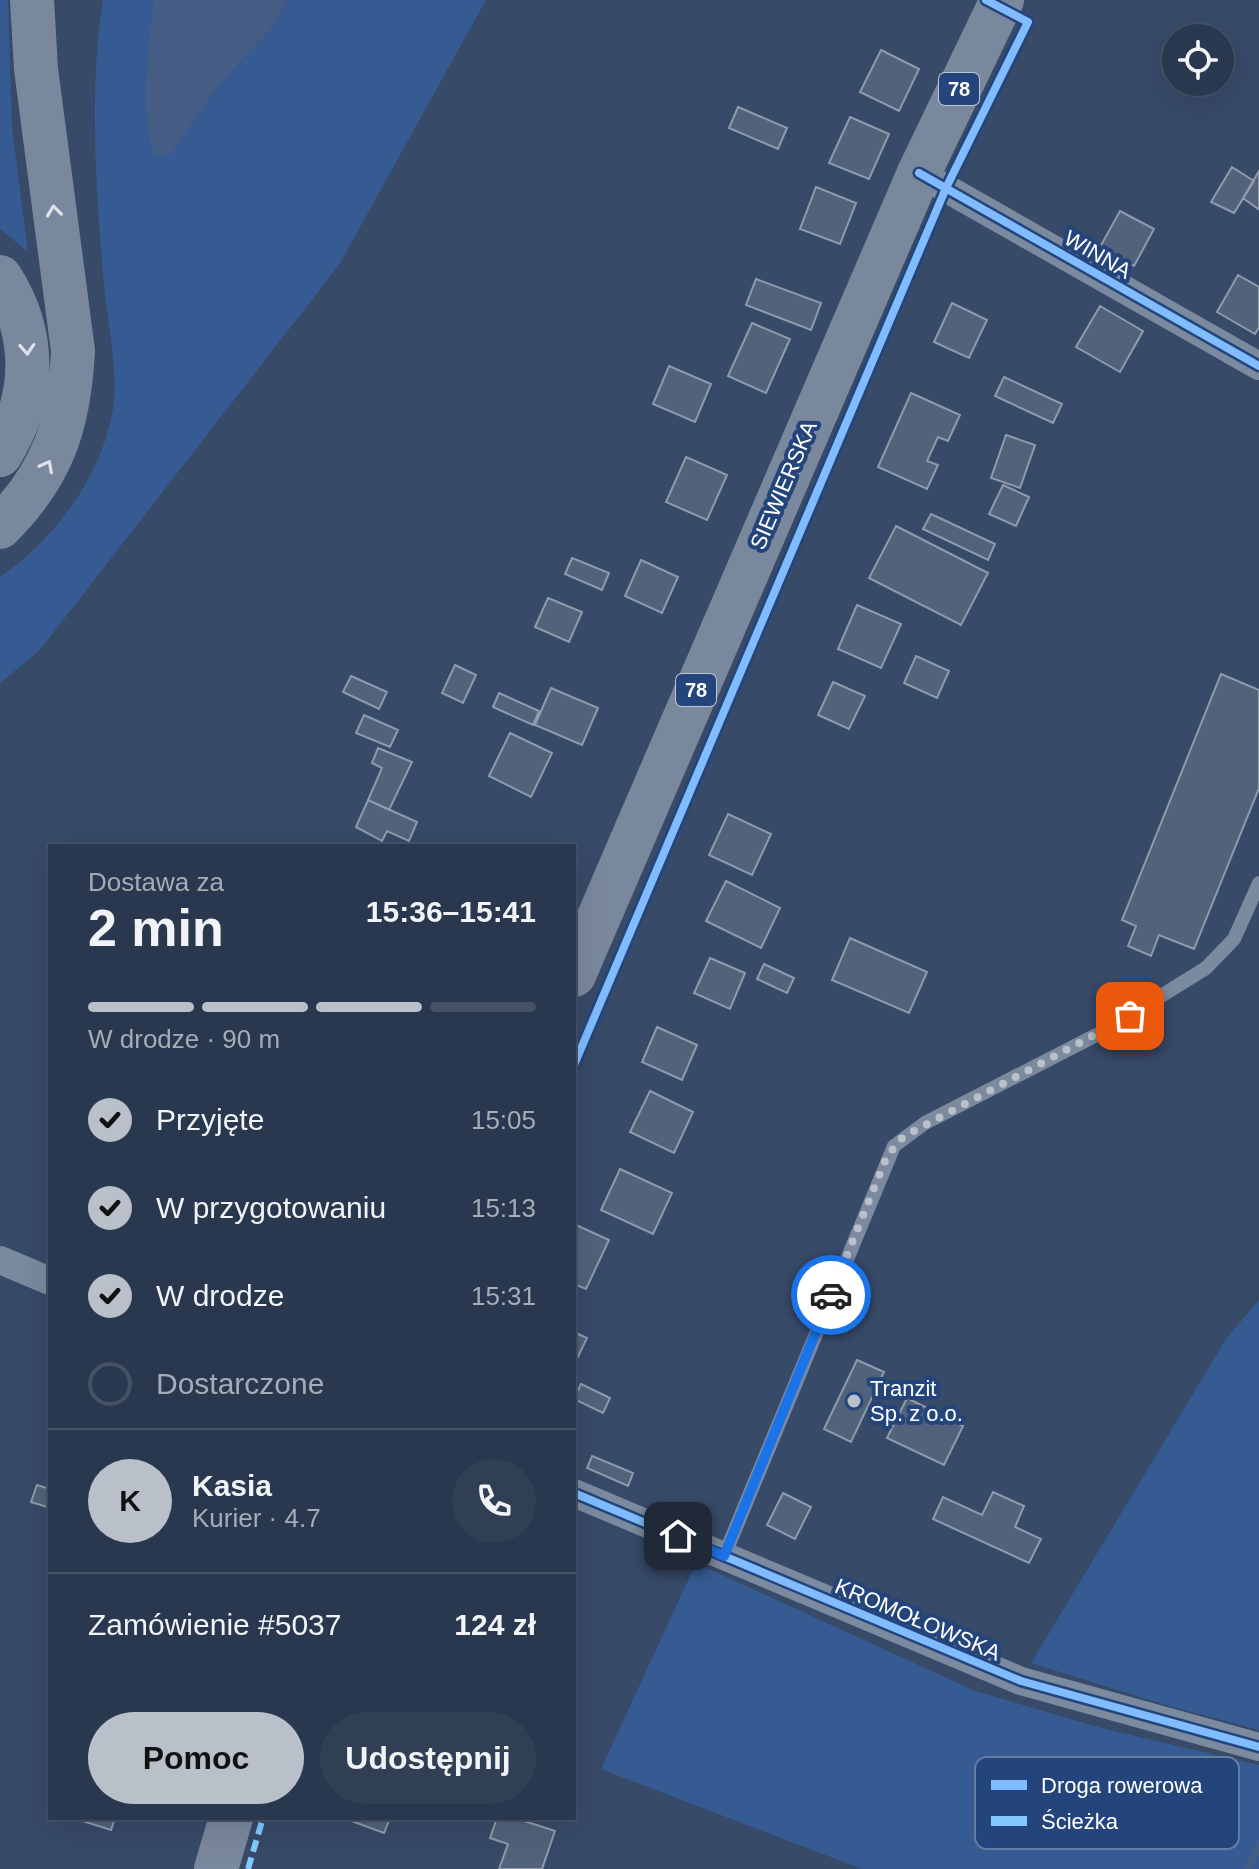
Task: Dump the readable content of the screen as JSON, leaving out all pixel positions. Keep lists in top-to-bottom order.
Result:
{
  "streets": {
    "main road": ["78", "SIEWIERSKA"],
    "street": ["WINNA", "KROMOŁOWSKA"]
  },
  "crossings": [
    ["WINNA", "SIEWIERSKA"]
  ],
  "places": ["Tranzit Sp. z o.o."],
  "legend": ["Droga rowerowa", "Ścieżka"],
  "page": {
    "heading": ["2 min", "Dostawa za", "15:36–15:41"],
    "panel": [
      "Kasia",
      "Kurier · 4.7",
      "Zamówienie #5037",
      "124 zł"
    ],
    "bar": "W drodze · 90 m",
    "list": [
      ["Przyjęte", "15:05"],
      ["W przygotowaniu", "15:13"],
      ["W drodze", "15:31"],
      "Dostarczone"
    ],
    "round": "K",
    "buttons": ["Pomoc", "Udostępnij"]
  }
}
